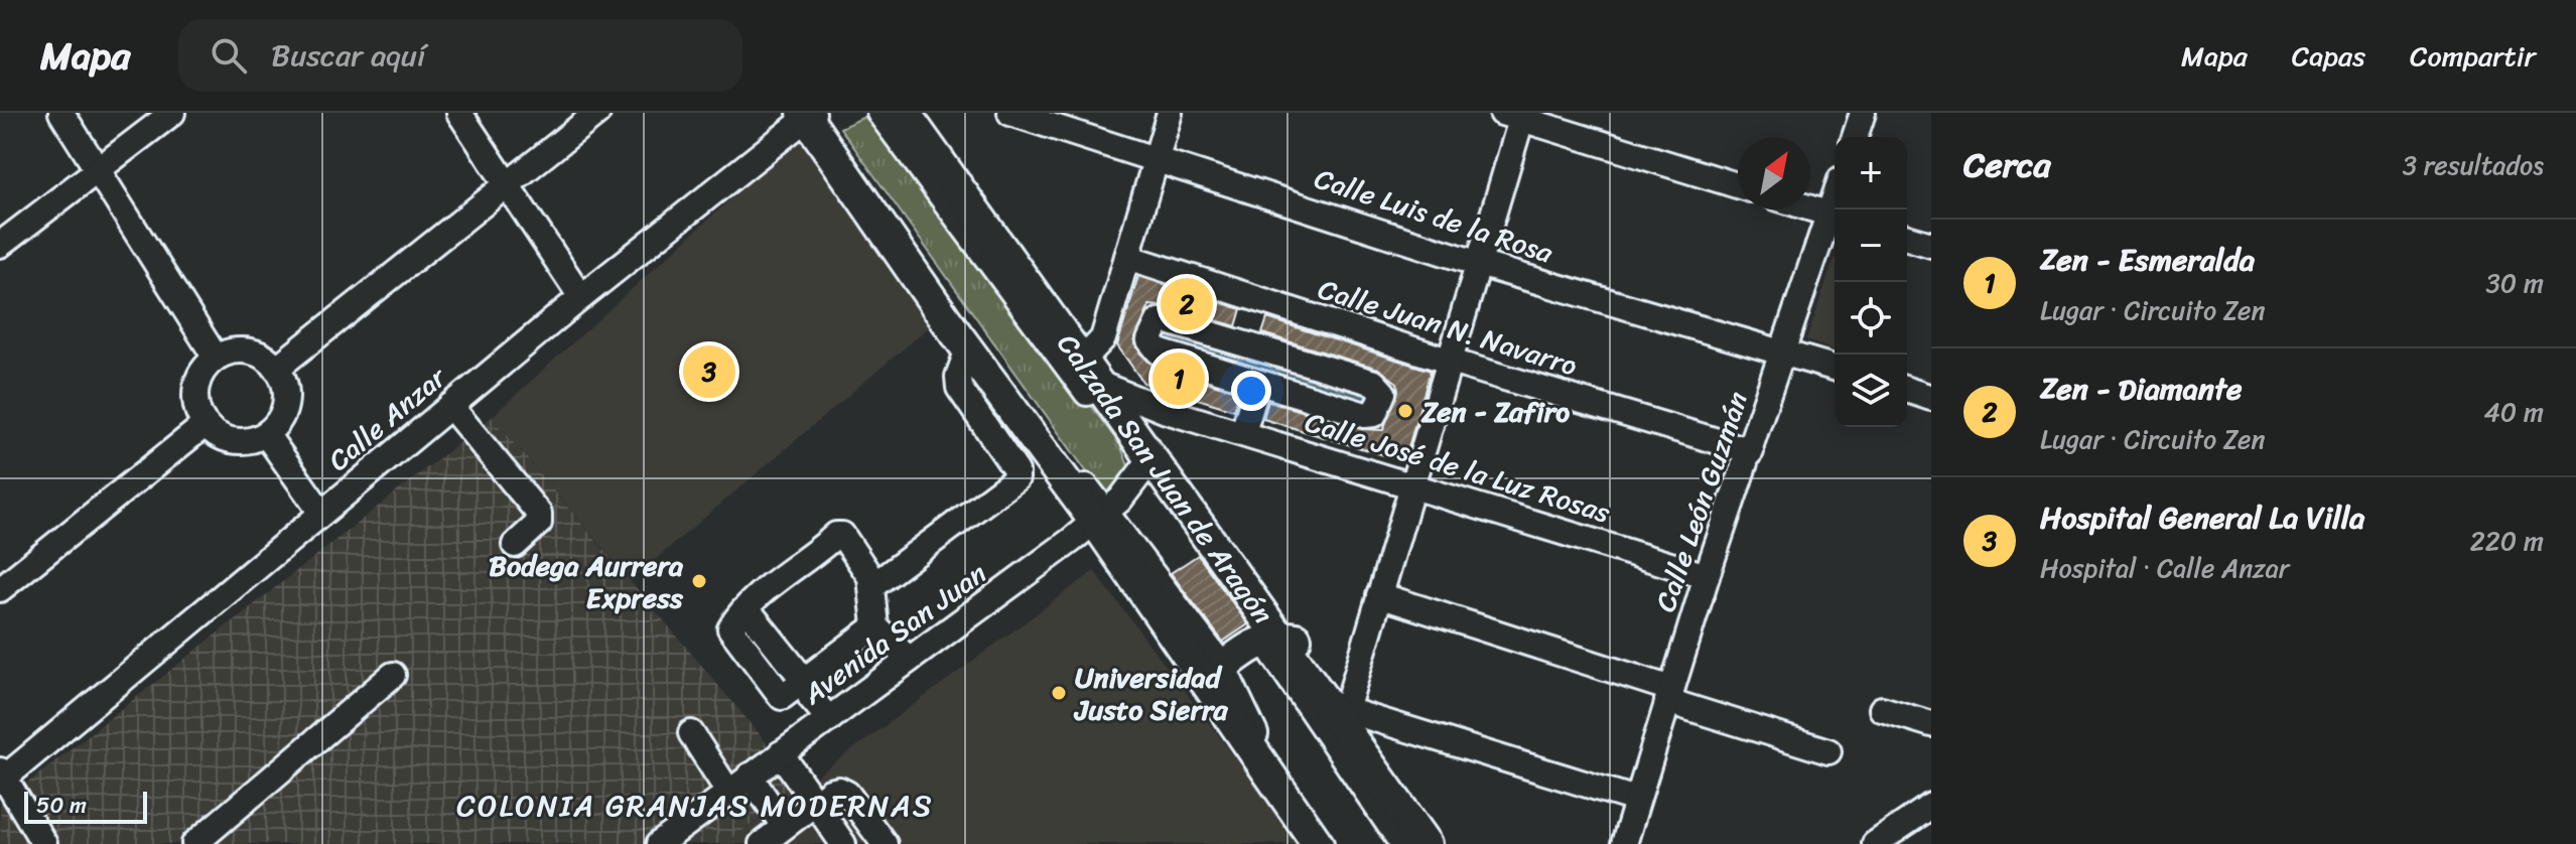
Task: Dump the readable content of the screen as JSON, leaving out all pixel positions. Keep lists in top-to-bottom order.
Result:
{
  "streets": {
    "main road": ["Calzada San Juan de Aragón"],
    "street": [
      "Calle Luis de la Rosa",
      "Calle Juan N. Navarro",
      "Calle Anzar",
      "Calle José de la Luz Rosas",
      "Calle León Guzmán",
      "Avenida San Juan"
    ]
  },
  "crossings": [
    ["Calle Luis de la Rosa", "Calle León Guzmán"],
    ["Calle Juan N. Navarro", "Calle León Guzmán"],
    ["Calle José de la Luz Rosas", "Calzada San Juan de Aragón"],
    ["Calle José de la Luz Rosas", "Calle León Guzmán"],
    ["Calzada San Juan de Aragón", "Avenida San Juan"]
  ],
  "districts": ["COLONIA GRANJAS MODERNAS"],
  "places": ["Zen - Zafiro", "Bodega Aurrera Express", "Universidad Justo Sierra"],
  "scale_bar": "50 m",
  "north": "top right",
  "page": {
    "header": "Mapa",
    "search": "Buscar aquí",
    "nav": ["Mapa", "Capas", "Compartir"],
    "heading": ["Cerca", "3 resultados"],
    "map_buttons": ["+", "−"],
    "list": [
      {
        "mark": "1",
        "name": "Zen - Esmeralda",
        "note": "Lugar · Circuito Zen",
        "value": "30 m"
      },
      {
        "mark": "2",
        "name": "Zen - Diamante",
        "note": "Lugar · Circuito Zen",
        "value": "40 m"
      },
      {
        "mark": "3",
        "name": "Hospital General La Villa",
        "note": "Hospital · Calle Anzar",
        "value": "220 m"
      }
    ],
    "pins": ["2", "3", "1"],
    "scale": "50 m"
  }
}
